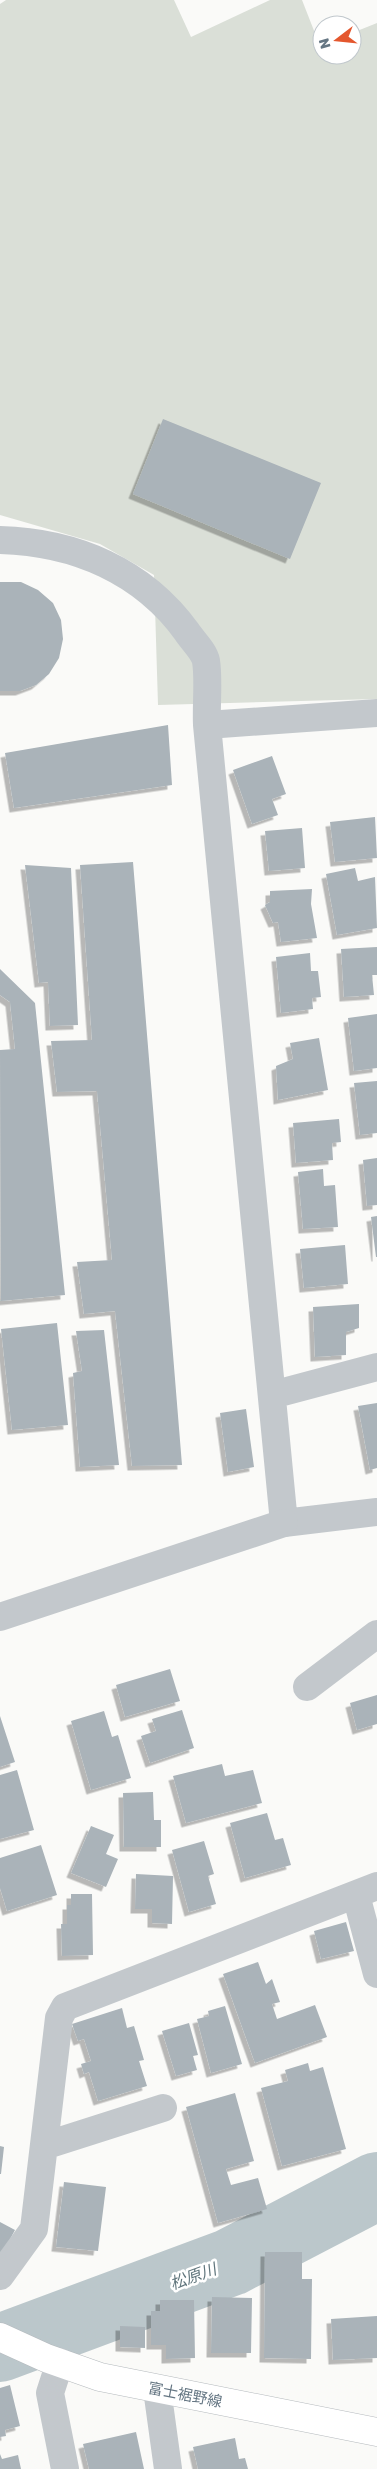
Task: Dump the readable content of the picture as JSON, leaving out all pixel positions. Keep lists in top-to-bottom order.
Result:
{
  "streets": {
    "main road": ["富士裾野線"]
  },
  "water": ["松原川"],
  "north": "left"
}
